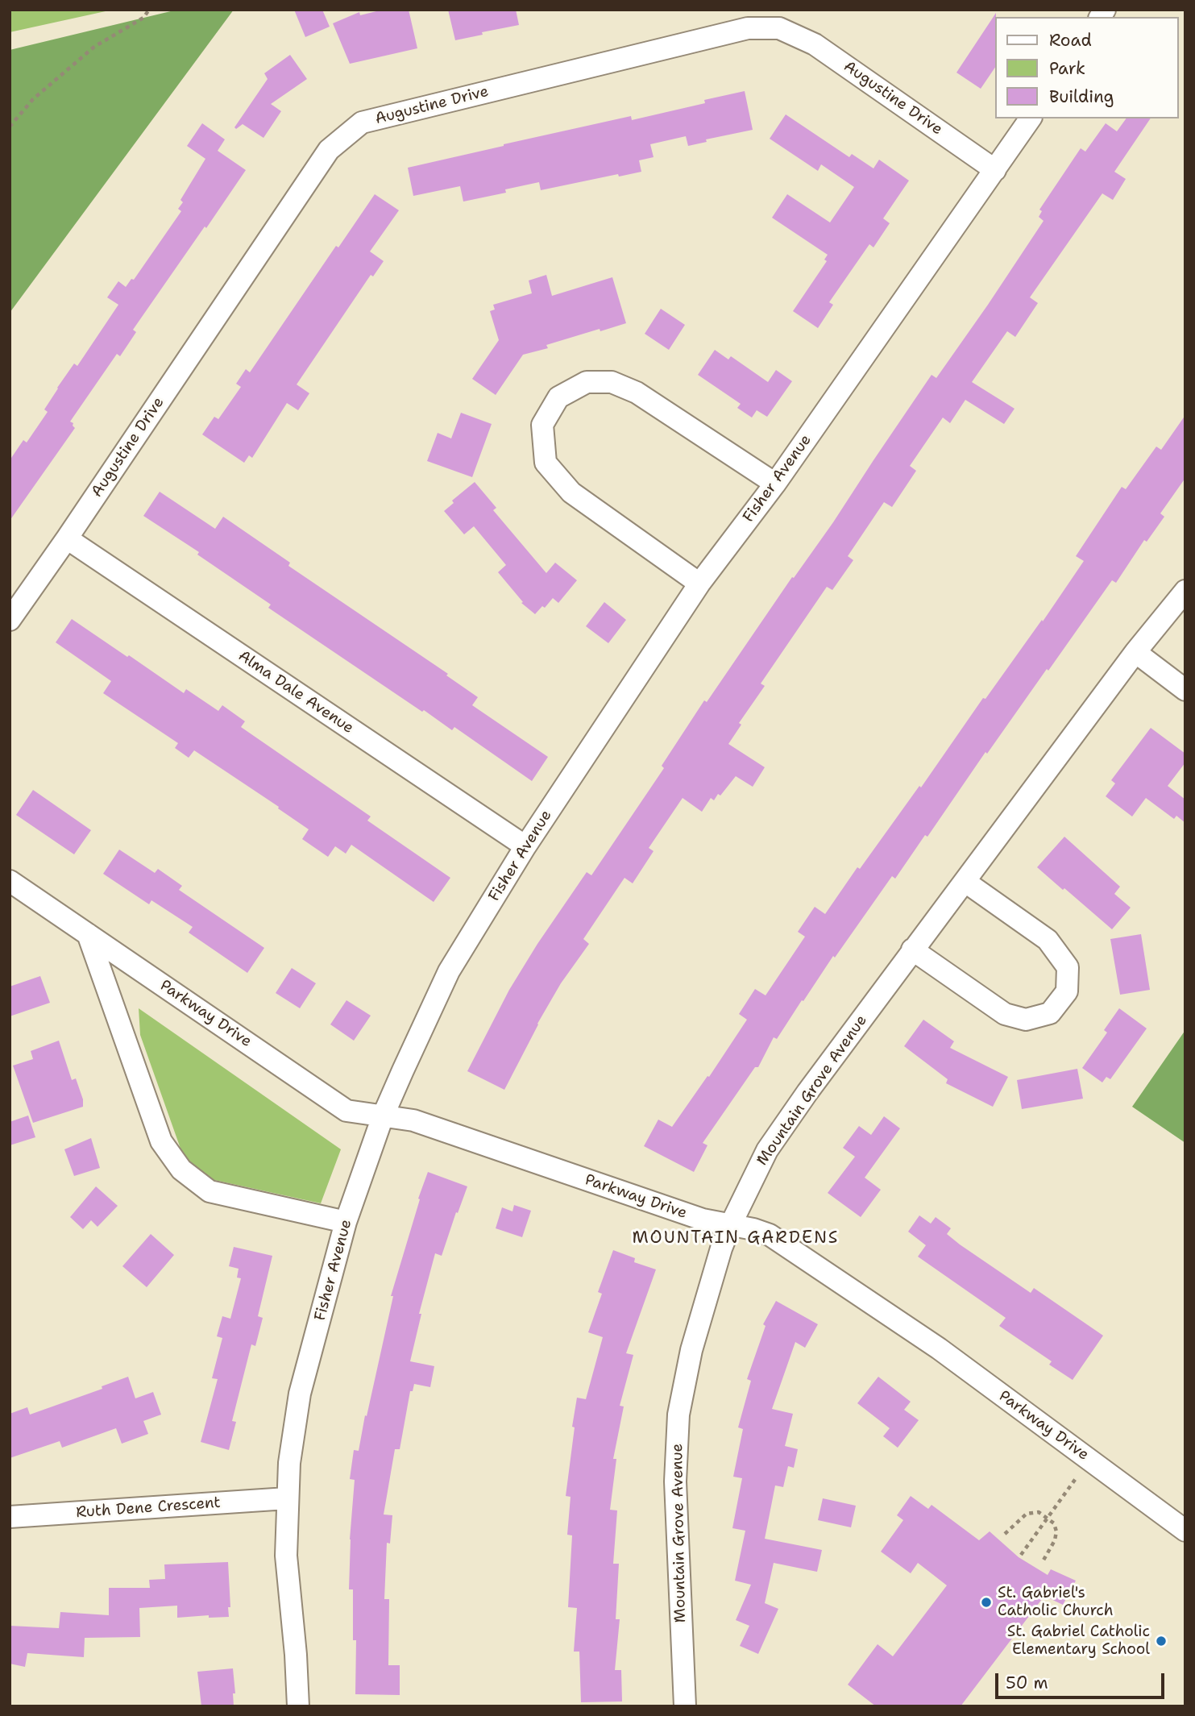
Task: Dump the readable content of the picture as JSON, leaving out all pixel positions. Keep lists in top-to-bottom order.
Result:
{
  "streets": {
    "street": [
      "Augustine Drive",
      "Fisher Avenue",
      "Alma Dale Avenue",
      "Parkway Drive",
      "Mountain Grove Avenue",
      "Ruth Dene Crescent"
    ]
  },
  "crossings": [
    ["Augustine Drive", "Fisher Avenue"],
    ["Augustine Drive", "Alma Dale Avenue"],
    ["Fisher Avenue", "Alma Dale Avenue"],
    ["Fisher Avenue", "Parkway Drive"],
    ["Fisher Avenue", "Ruth Dene Crescent"],
    ["Parkway Drive", "Mountain Grove Avenue"]
  ],
  "districts": ["MOUNTAIN GARDENS"],
  "places": ["St. Gabriel's Catholic Church", "St. Gabriel Catholic Elementary School"],
  "legend": ["Road", "Park", "Building"],
  "scale_bar": "50 m"
}
